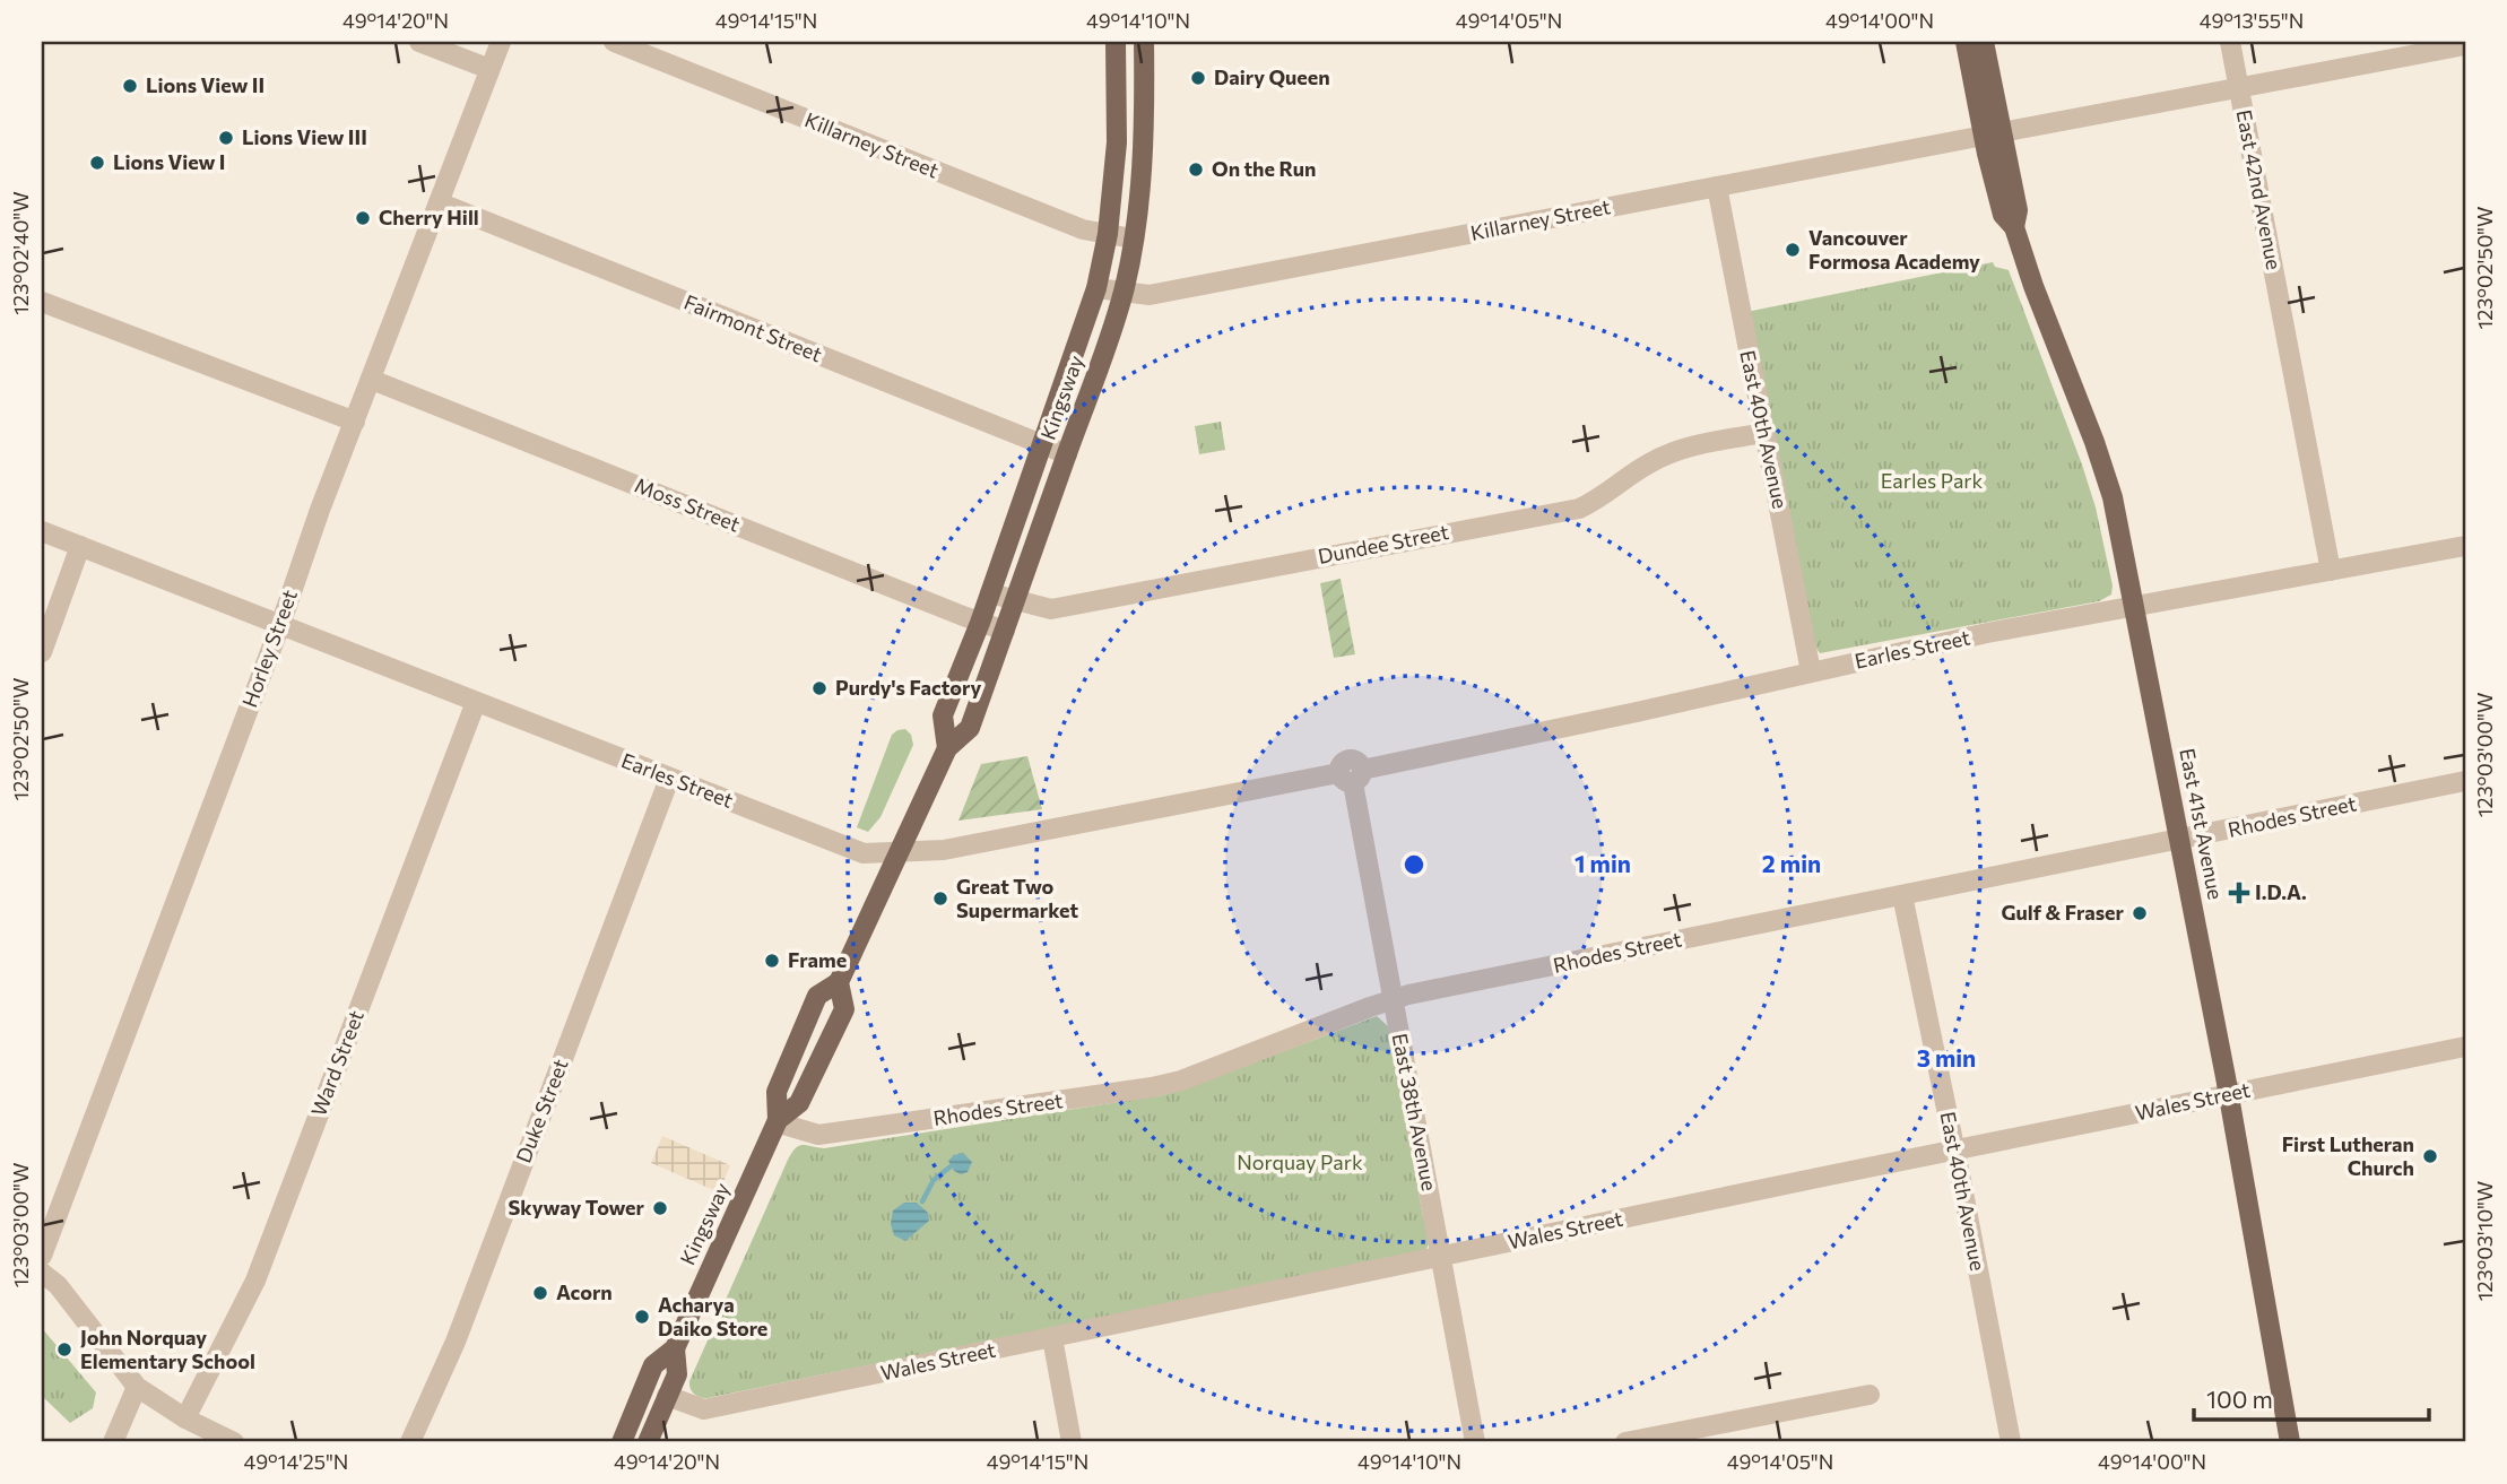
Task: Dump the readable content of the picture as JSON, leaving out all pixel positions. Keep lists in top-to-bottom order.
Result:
{
  "streets": {
    "main road": ["Kingsway", "East 41st Avenue"],
    "street": [
      "Killarney Street",
      "East 42nd Avenue",
      "Fairmont Street",
      "East 40th Avenue",
      "Moss Street",
      "Dundee Street",
      "Horley Street",
      "Earles Street",
      "Rhodes Street",
      "Ward Street",
      "Wales Street",
      "Duke Street",
      "East 38th Avenue"
    ]
  },
  "crossings": [
    ["Killarney Street", "East 42nd Avenue"],
    ["Killarney Street", "Kingsway"],
    ["Killarney Street", "East 40th Avenue"],
    ["Killarney Street", "East 41st Avenue"],
    ["East 42nd Avenue", "Earles Street"],
    ["Fairmont Street", "Kingsway"],
    ["Fairmont Street", "Horley Street"],
    ["Kingsway", "Moss Street"],
    ["Kingsway", "Dundee Street"],
    ["Kingsway", "Earles Street"],
    ["Kingsway", "Rhodes Street"],
    ["Kingsway", "Wales Street"],
    ["East 40th Avenue", "Dundee Street"],
    ["East 40th Avenue", "Earles Street"],
    ["East 40th Avenue", "Rhodes Street"],
    ["East 40th Avenue", "Wales Street"],
    ["Moss Street", "Horley Street"],
    ["Horley Street", "Earles Street"],
    ["Earles Street", "East 41st Avenue"],
    ["Earles Street", "Ward Street"],
    ["Earles Street", "Duke Street"],
    ["Earles Street", "East 38th Avenue"],
    ["Rhodes Street", "East 41st Avenue"],
    ["Rhodes Street", "East 38th Avenue"],
    ["East 41st Avenue", "Wales Street"],
    ["Wales Street", "East 38th Avenue"]
  ],
  "parks": ["Earles Park", "Norquay Park"],
  "places": {
    "other": [
      "Dairy Queen",
      "Lions View II",
      "Lions View III",
      "Lions View I",
      "On the Run",
      "Cherry Hill",
      "Vancouver Formosa Academy",
      "Purdy's Factory",
      "Great Two Supermarket",
      "Gulf & Fraser",
      "Frame",
      "First Lutheran Church",
      "Skyway Tower",
      "Acorn",
      "Acharya Daiko Store",
      "John Norquay Elementary School"
    ],
    "health": ["I.D.A."]
  },
  "scale_bar": "100 m",
  "coordinates": [
    "49°14'20\"N",
    "49°14'15\"N",
    "49°14'10\"N",
    "49°14'05\"N",
    "49°14'00\"N",
    "49°13'55\"N",
    "123°02'40\"W",
    "123°02'50\"W",
    "123°03'00\"W",
    "123°03'10\"W",
    "49°14'25\"N"
  ],
  "rings": ["1 min", "2 min", "3 min"]
}
